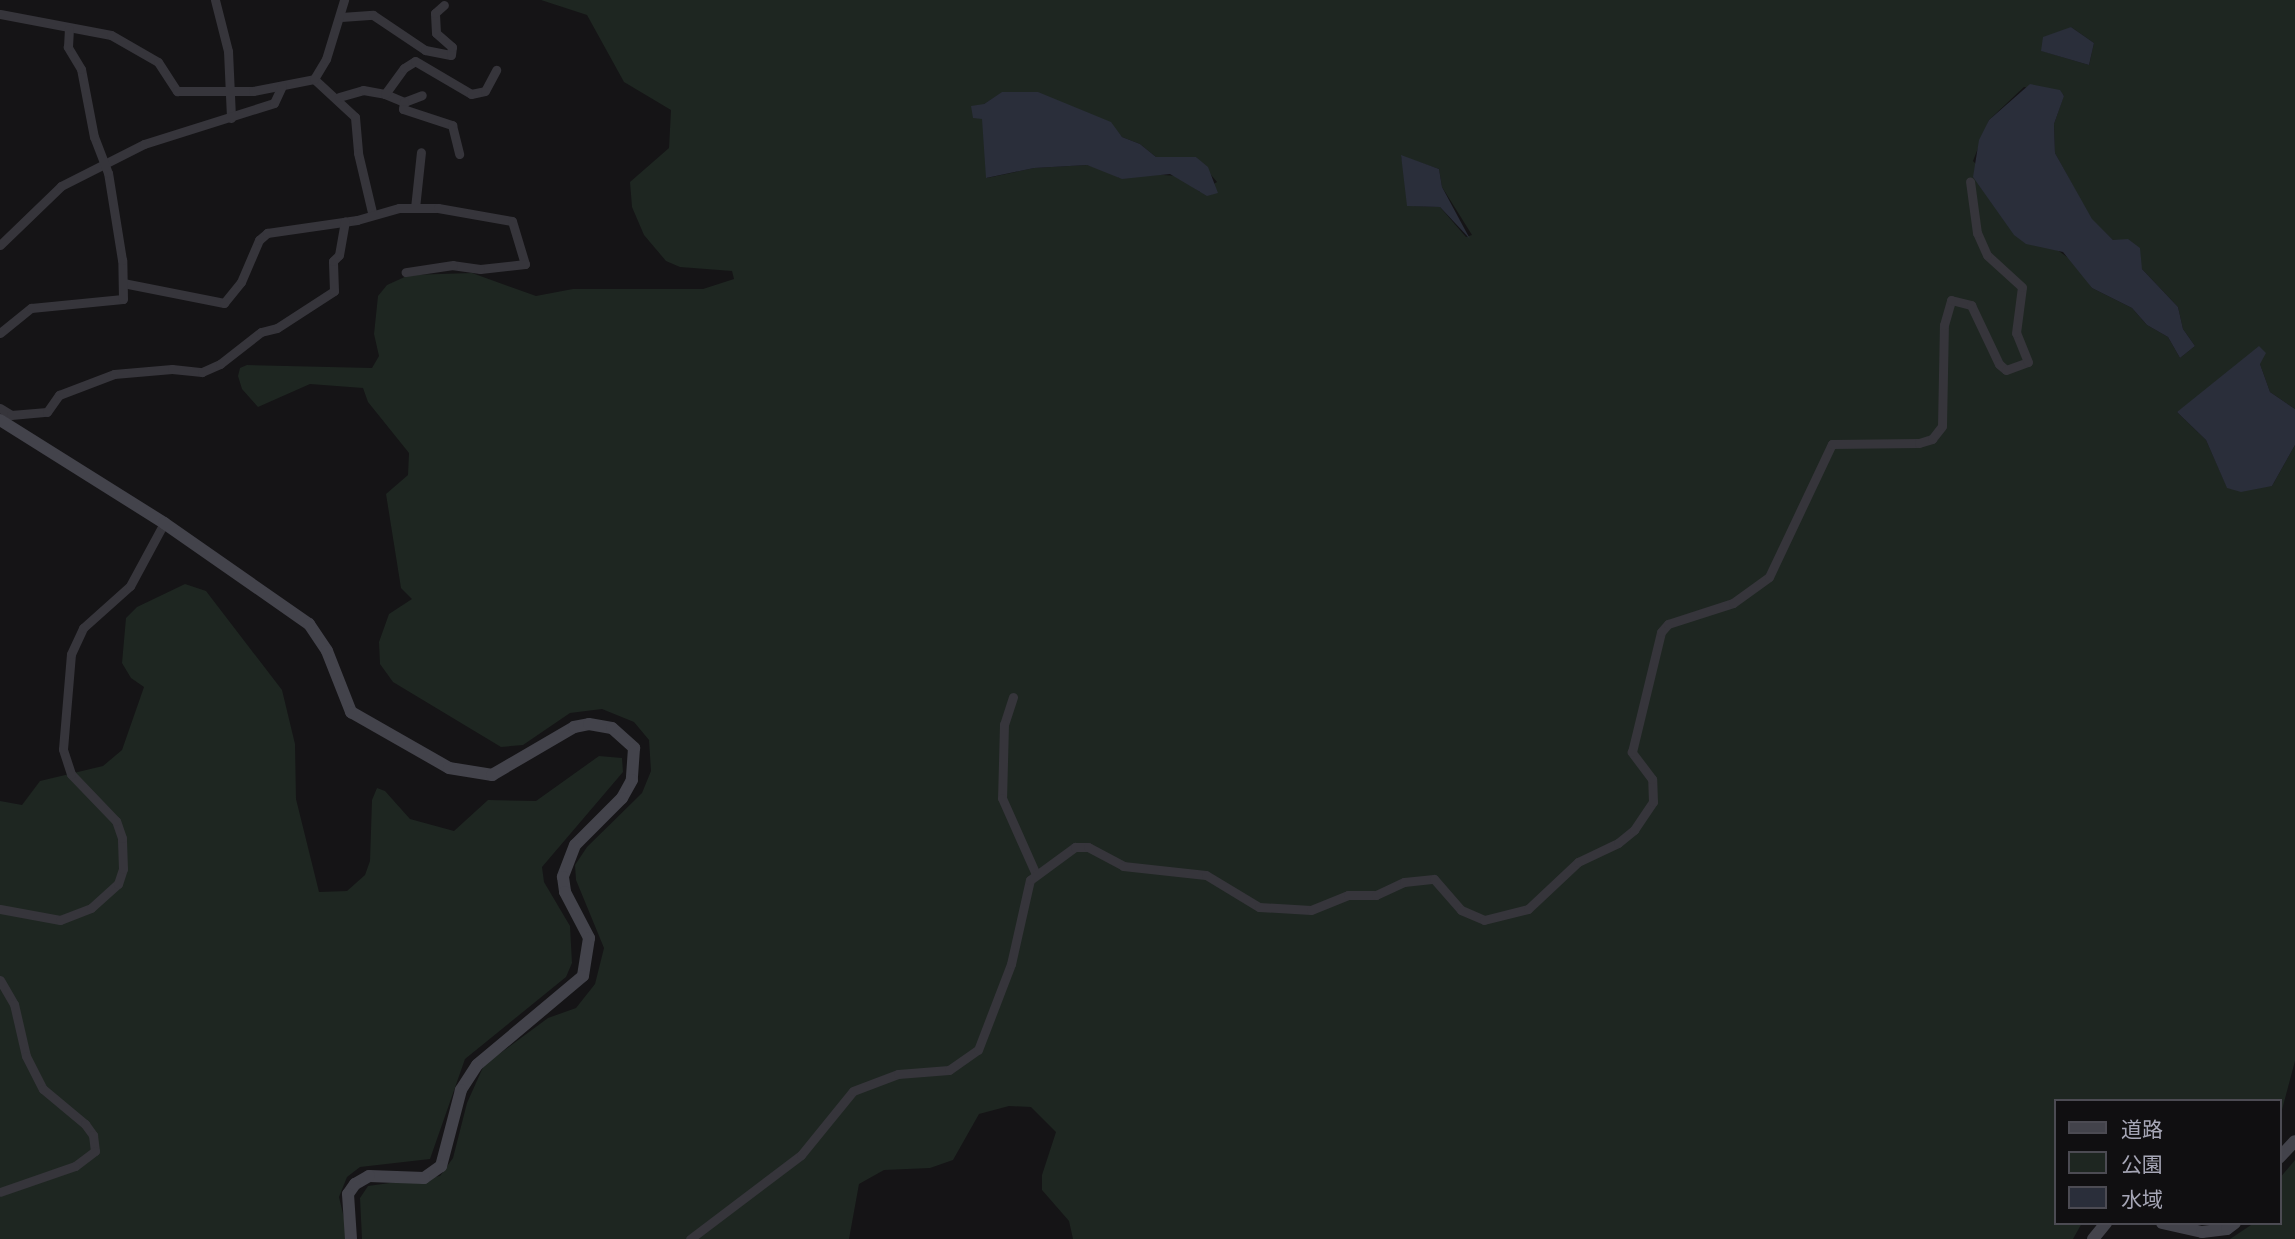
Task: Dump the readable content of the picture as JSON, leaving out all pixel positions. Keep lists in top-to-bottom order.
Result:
{
  "legend": ["道路", "公園", "水域"]
}
